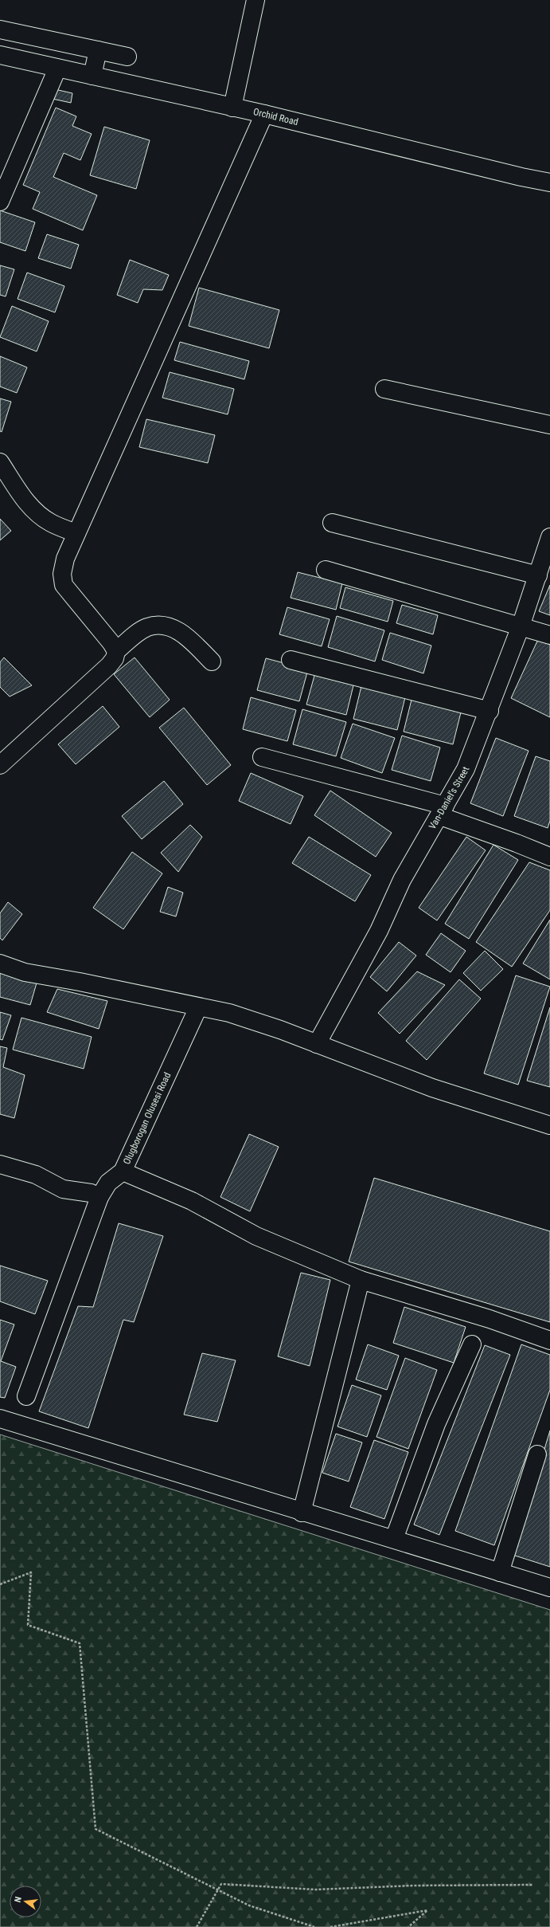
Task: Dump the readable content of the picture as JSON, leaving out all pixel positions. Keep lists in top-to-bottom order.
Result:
{
  "streets": {
    "street": ["Orchid Road", "Van-Daniel’s Street", "Olugborogan Olusesi Road"]
  },
  "north": "left"
}
